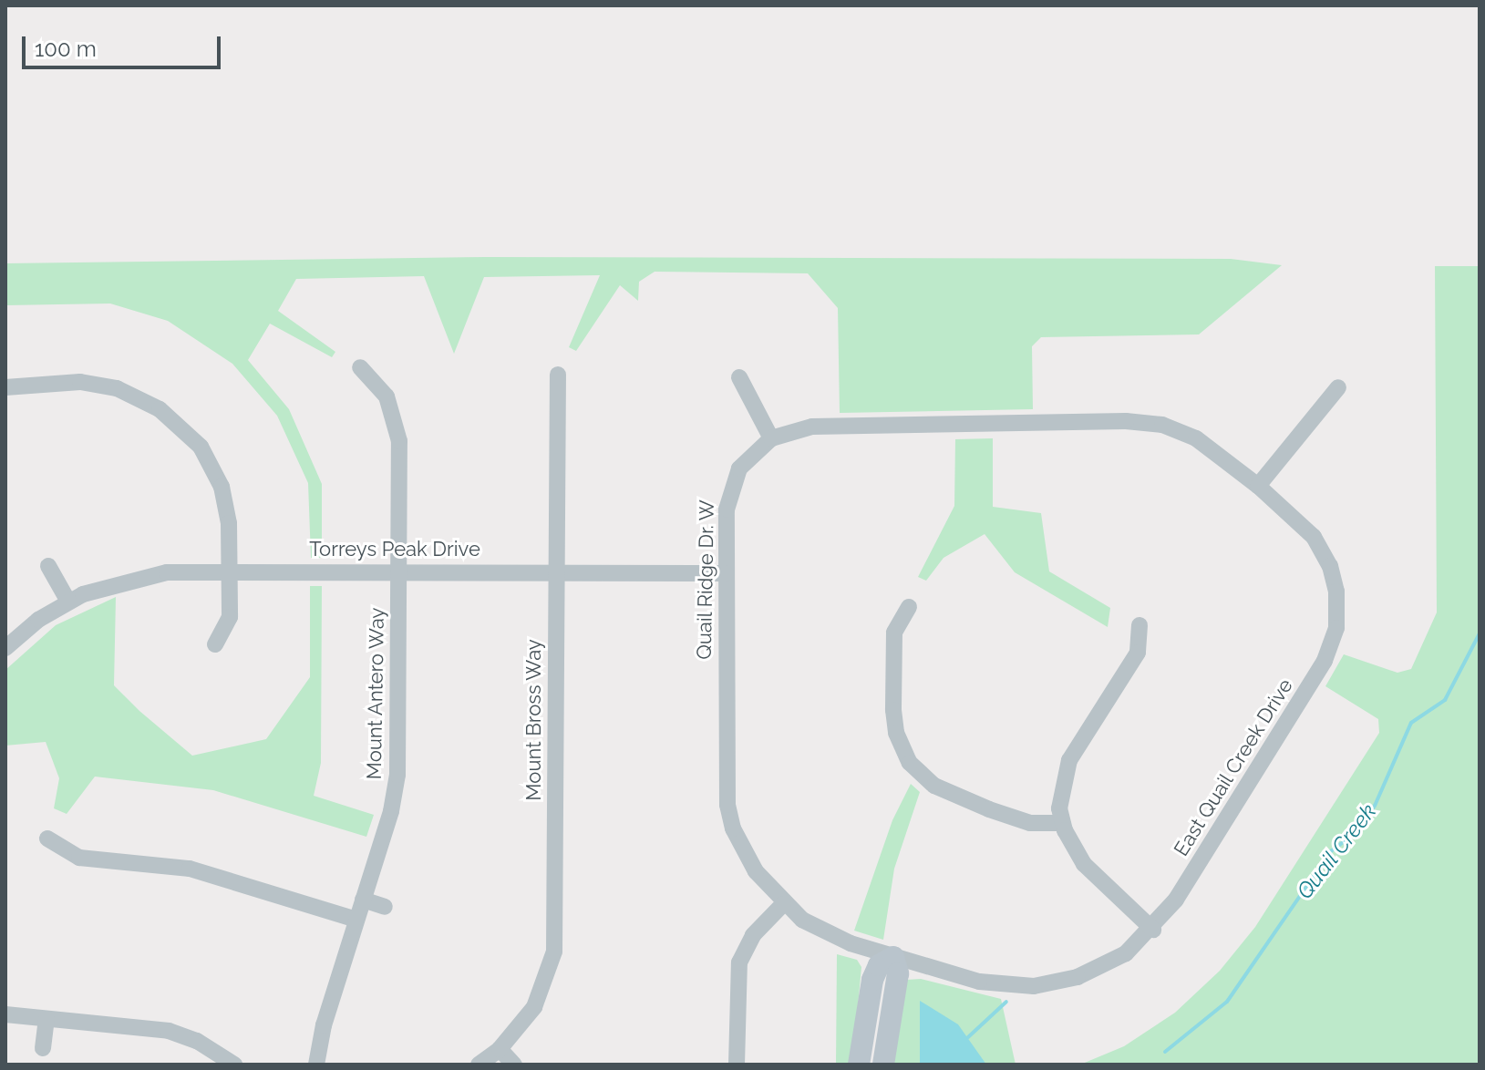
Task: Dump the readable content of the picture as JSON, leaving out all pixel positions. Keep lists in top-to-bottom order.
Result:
{
  "streets": {
    "street": [
      "Torreys Peak Drive",
      "Quail Ridge Dr. W",
      "Mount Antero Way",
      "Mount Bross Way",
      "East Quail Creek Drive"
    ]
  },
  "crossings": [
    ["Torreys Peak Drive", "Quail Ridge Dr. W"],
    ["Torreys Peak Drive", "Mount Antero Way"],
    ["Torreys Peak Drive", "Mount Bross Way"],
    ["Quail Ridge Dr. W", "East Quail Creek Drive"]
  ],
  "water": ["Quail Creek"],
  "scale_bar": "100 m"
}
